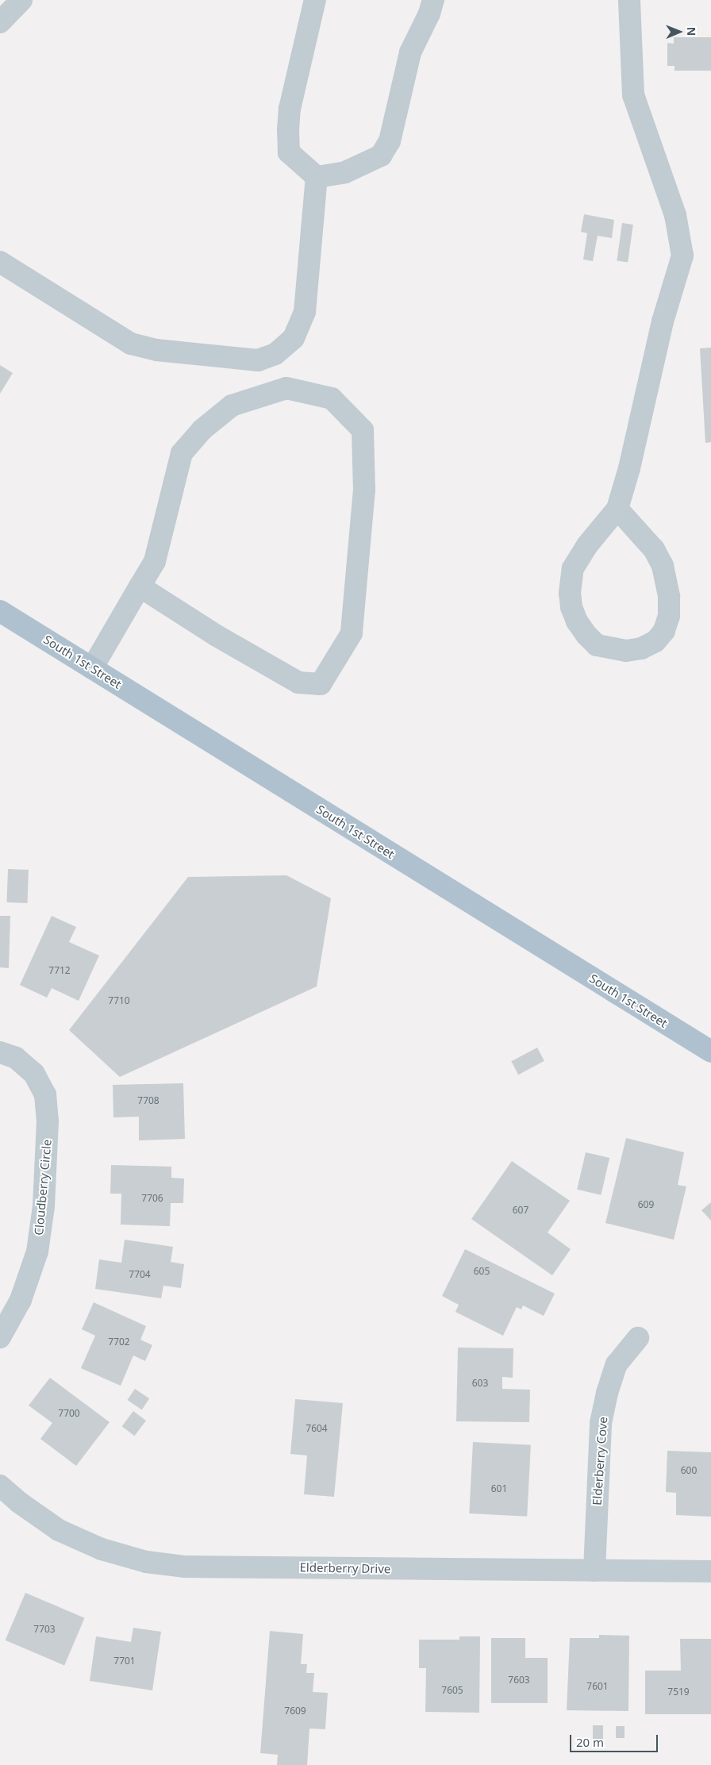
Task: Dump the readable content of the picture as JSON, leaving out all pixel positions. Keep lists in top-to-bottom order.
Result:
{
  "streets": {
    "main road": ["South 1st Street"],
    "street": ["Cloudberry Circle", "Elderberry Cove", "Elderberry Drive"]
  },
  "crossings": [
    ["Elderberry Cove", "Elderberry Drive"]
  ],
  "house_numbers": [
    "7712",
    "7710",
    "7708",
    "7706",
    "609",
    "607",
    "605",
    "7704",
    "7702",
    "603",
    "7700",
    "7604",
    "600",
    "601",
    "7703",
    "7701",
    "7603",
    "7601",
    "7605",
    "7519",
    "7609"
  ],
  "scale_bar": "20 m",
  "north": "right"
}
